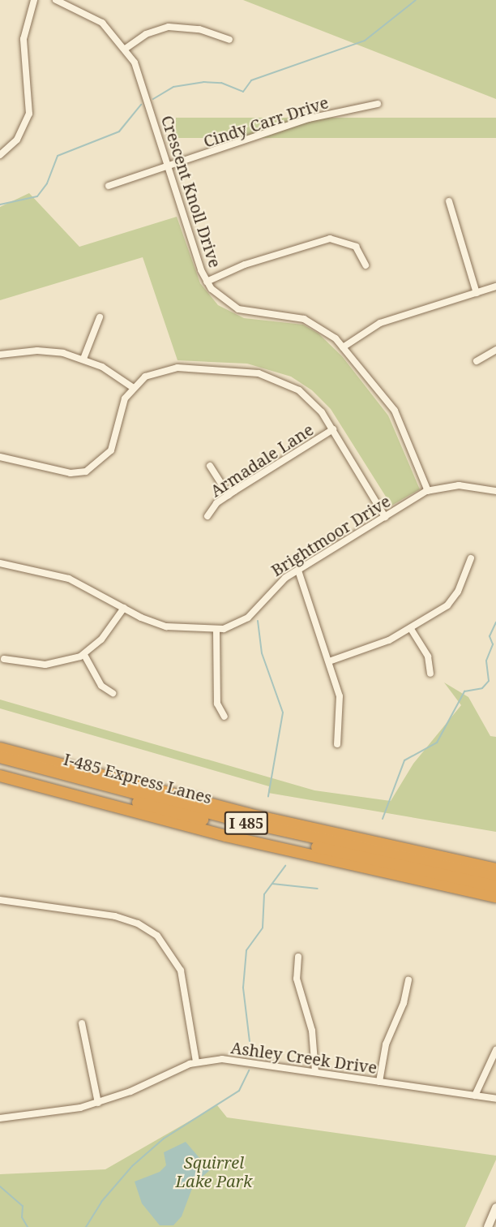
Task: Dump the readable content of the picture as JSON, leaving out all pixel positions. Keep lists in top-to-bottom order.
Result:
{
  "streets": {
    "highway": ["I-485 Express Lanes", "I 485"],
    "street": [
      "Cindy Carr Drive",
      "Crescent Knoll Drive",
      "Armadale Lane",
      "Brightmoor Drive",
      "Ashley Creek Drive"
    ]
  },
  "crossings": [
    ["Cindy Carr Drive", "Crescent Knoll Drive"],
    ["Crescent Knoll Drive", "Brightmoor Drive"]
  ],
  "parks": ["Squirrel Lake Park"]
}
